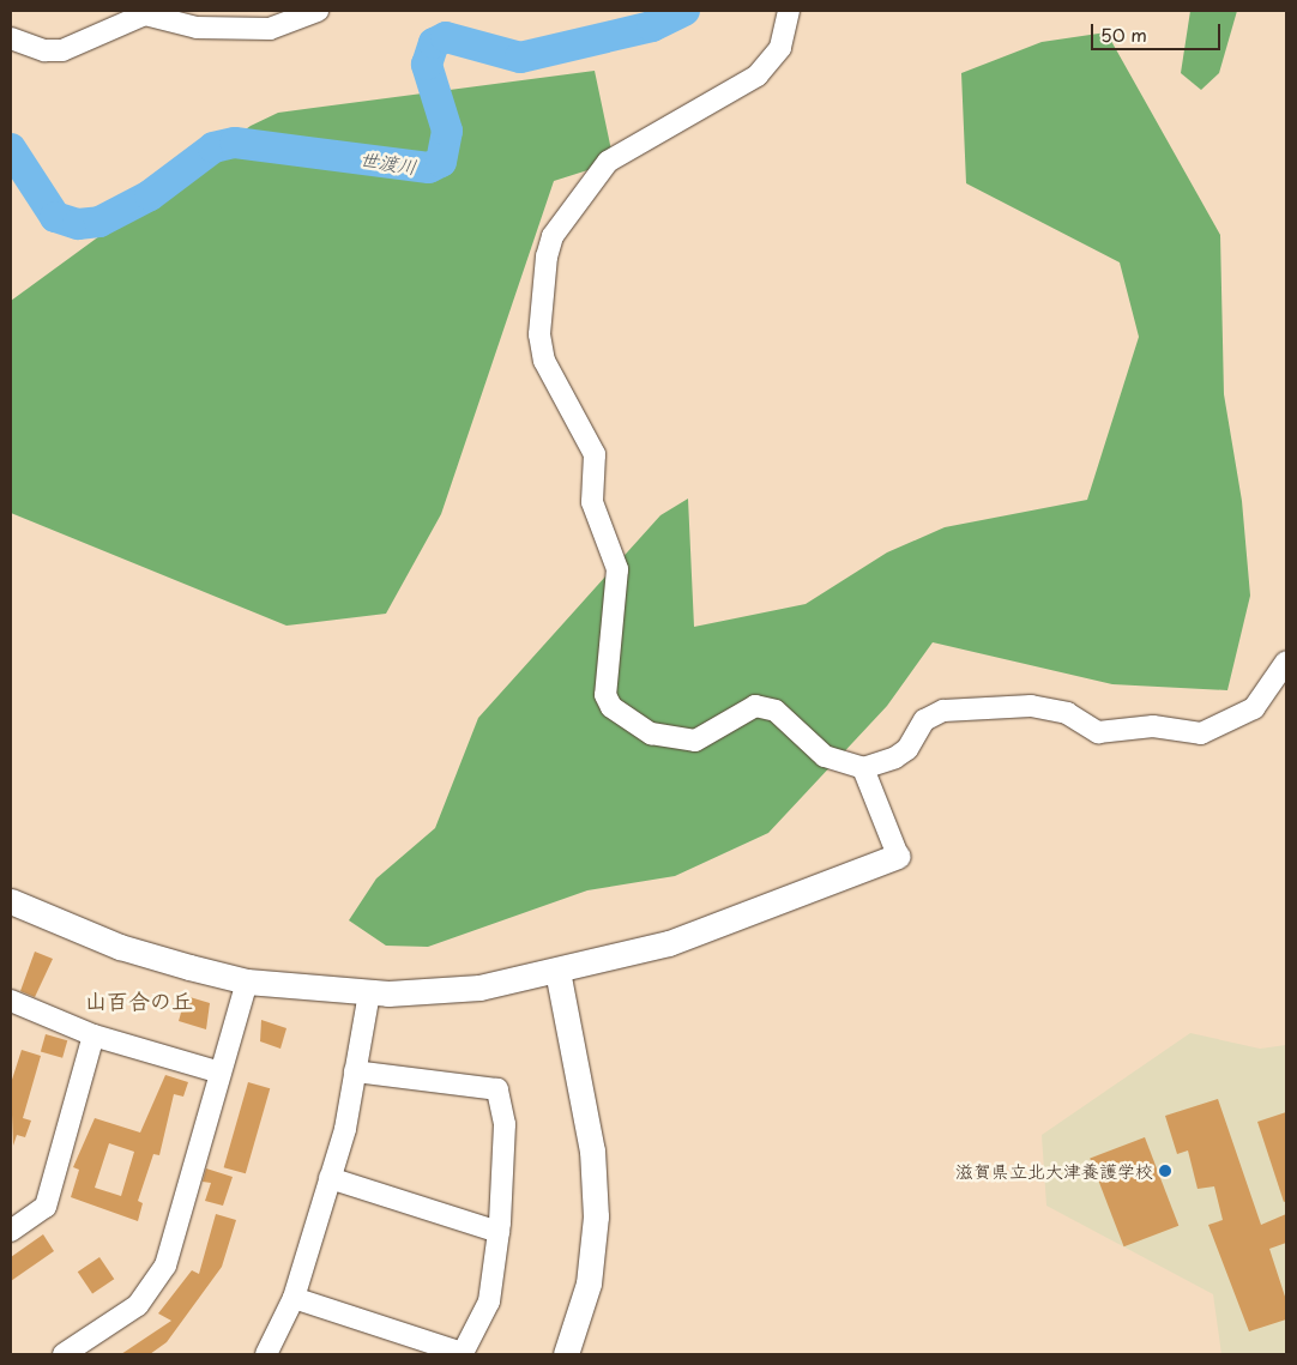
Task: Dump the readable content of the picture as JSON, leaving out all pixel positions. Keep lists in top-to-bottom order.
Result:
{
  "districts": ["山百合の丘"],
  "water": ["世渡川"],
  "places": ["滋賀県立北大津養護学校"],
  "scale_bar": "50 m"
}
